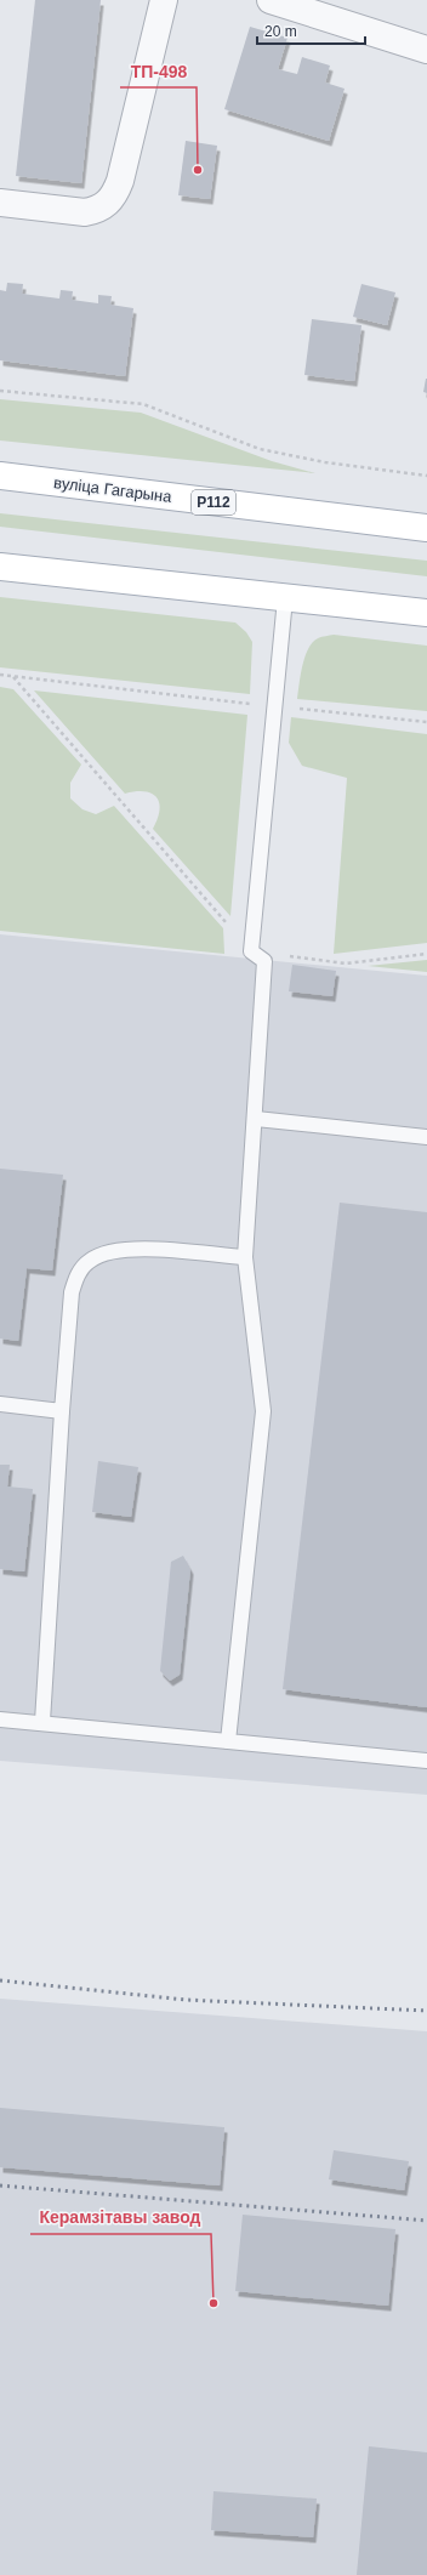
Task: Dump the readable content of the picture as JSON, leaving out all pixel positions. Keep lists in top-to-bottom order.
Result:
{
  "streets": {
    "main road": ["вуліца Гагарына", "Р112"]
  },
  "places": ["ТП-498", "Керамзітавы завод"],
  "scale_bar": "20 m"
}
